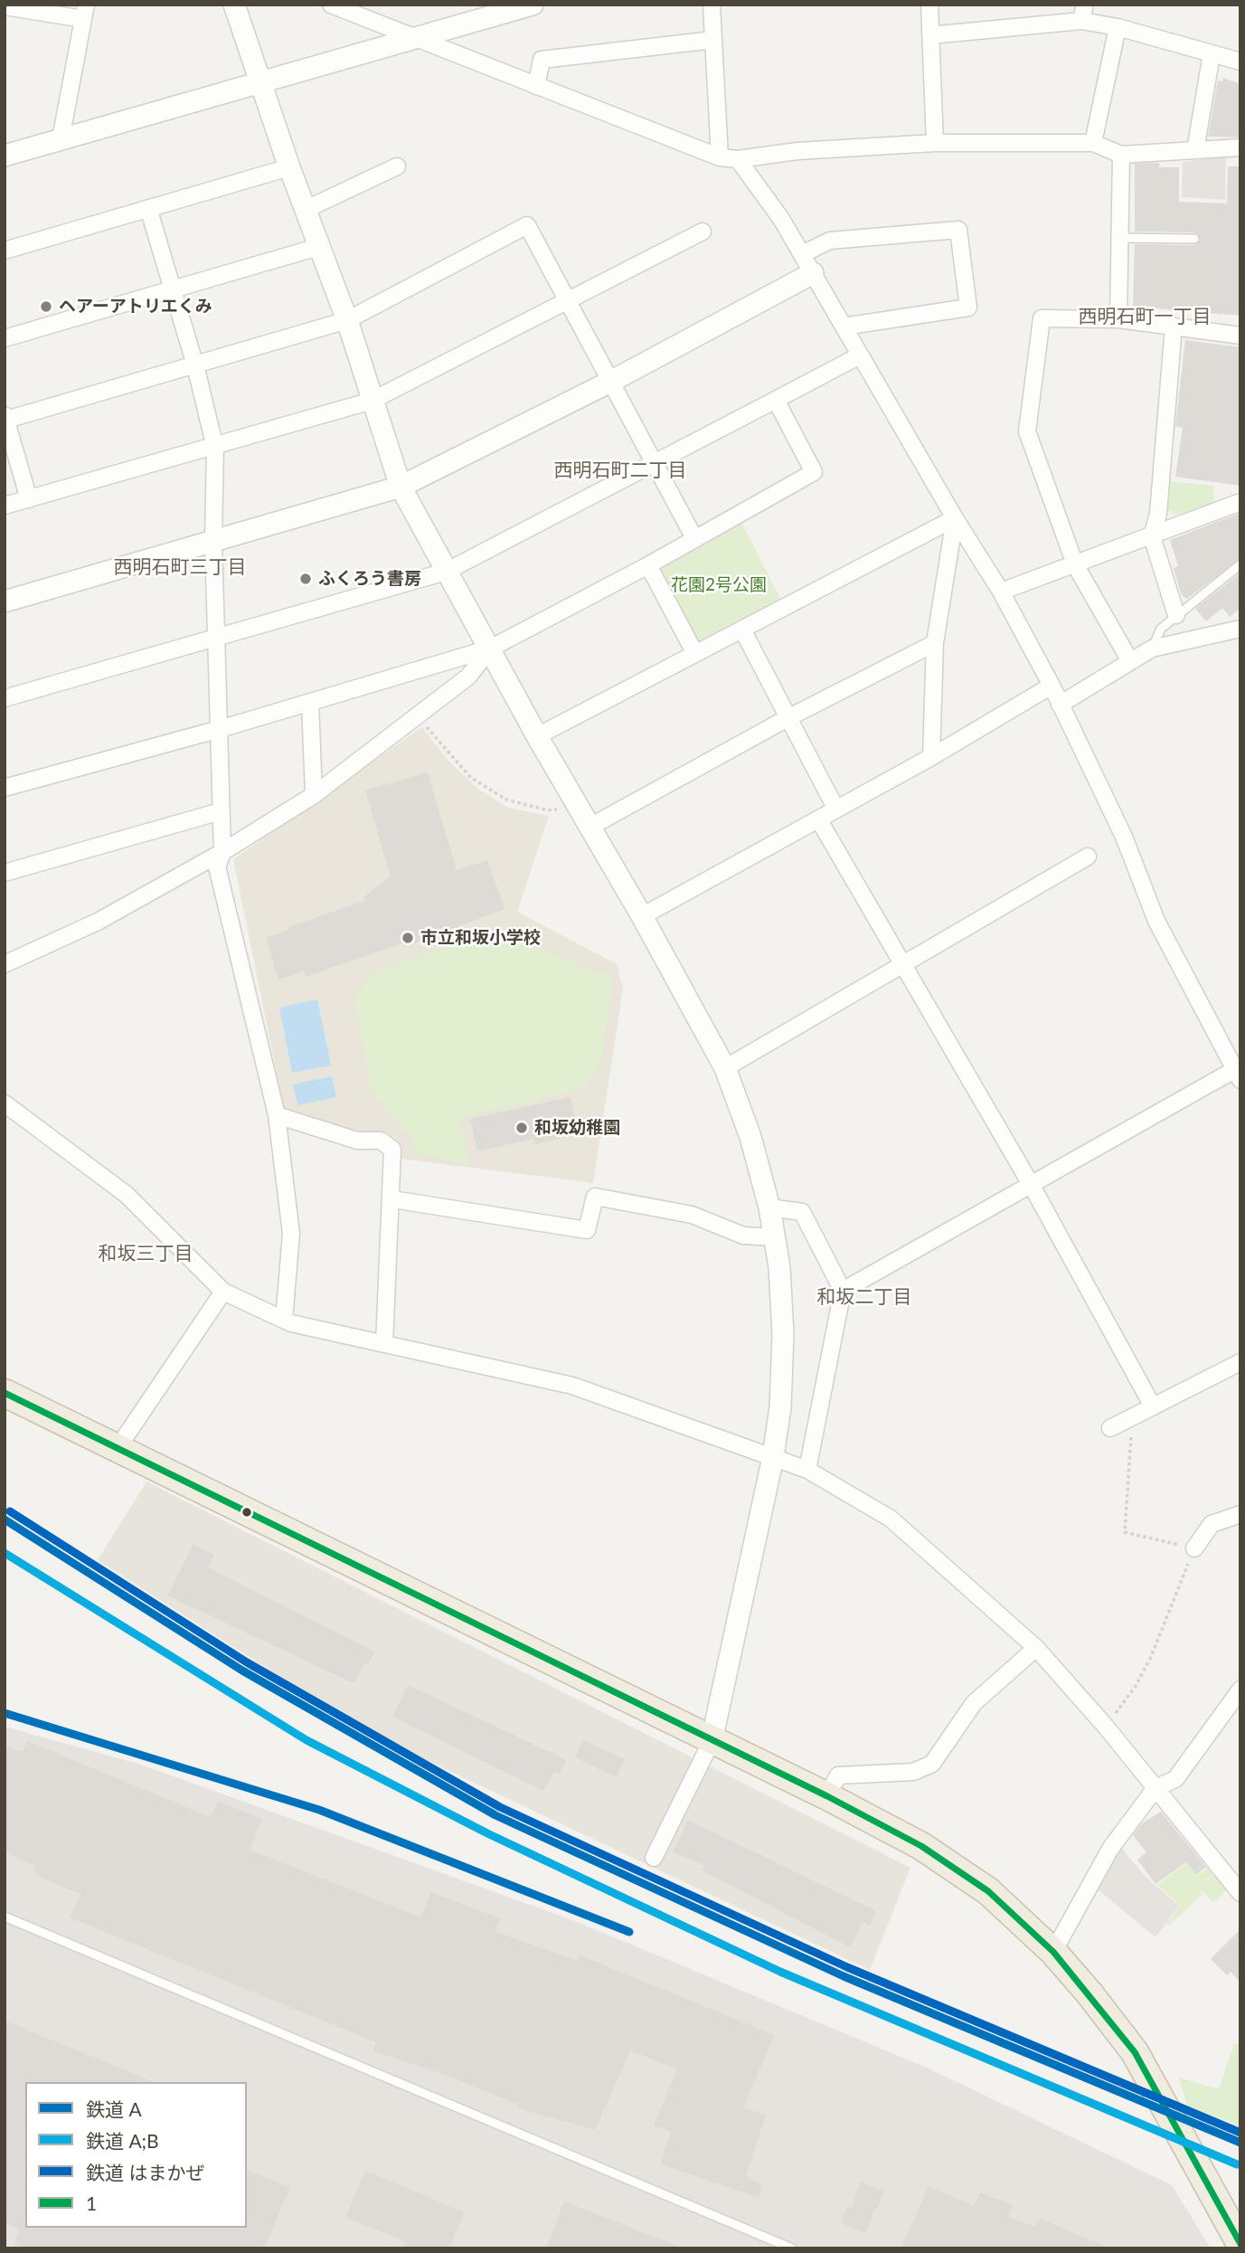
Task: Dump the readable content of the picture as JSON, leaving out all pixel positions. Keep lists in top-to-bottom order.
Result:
{
  "districts": [
    "西明石町一丁目",
    "西明石町二丁目",
    "西明石町三丁目",
    "和坂三丁目",
    "和坂二丁目"
  ],
  "parks": ["花園2号公園"],
  "places": [
    "ヘアーアトリエくみ",
    "ふくろう書房",
    "市立和坂小学校",
    "和坂幼稚園"
  ],
  "lines": [
    "transit line 1",
    "rail line はまかぜ",
    "rail line A",
    "rail line A;B"
  ],
  "legend": [
    "鉄道 A",
    "鉄道 A;B",
    "鉄道 はまかぜ",
    "1"
  ]
}
